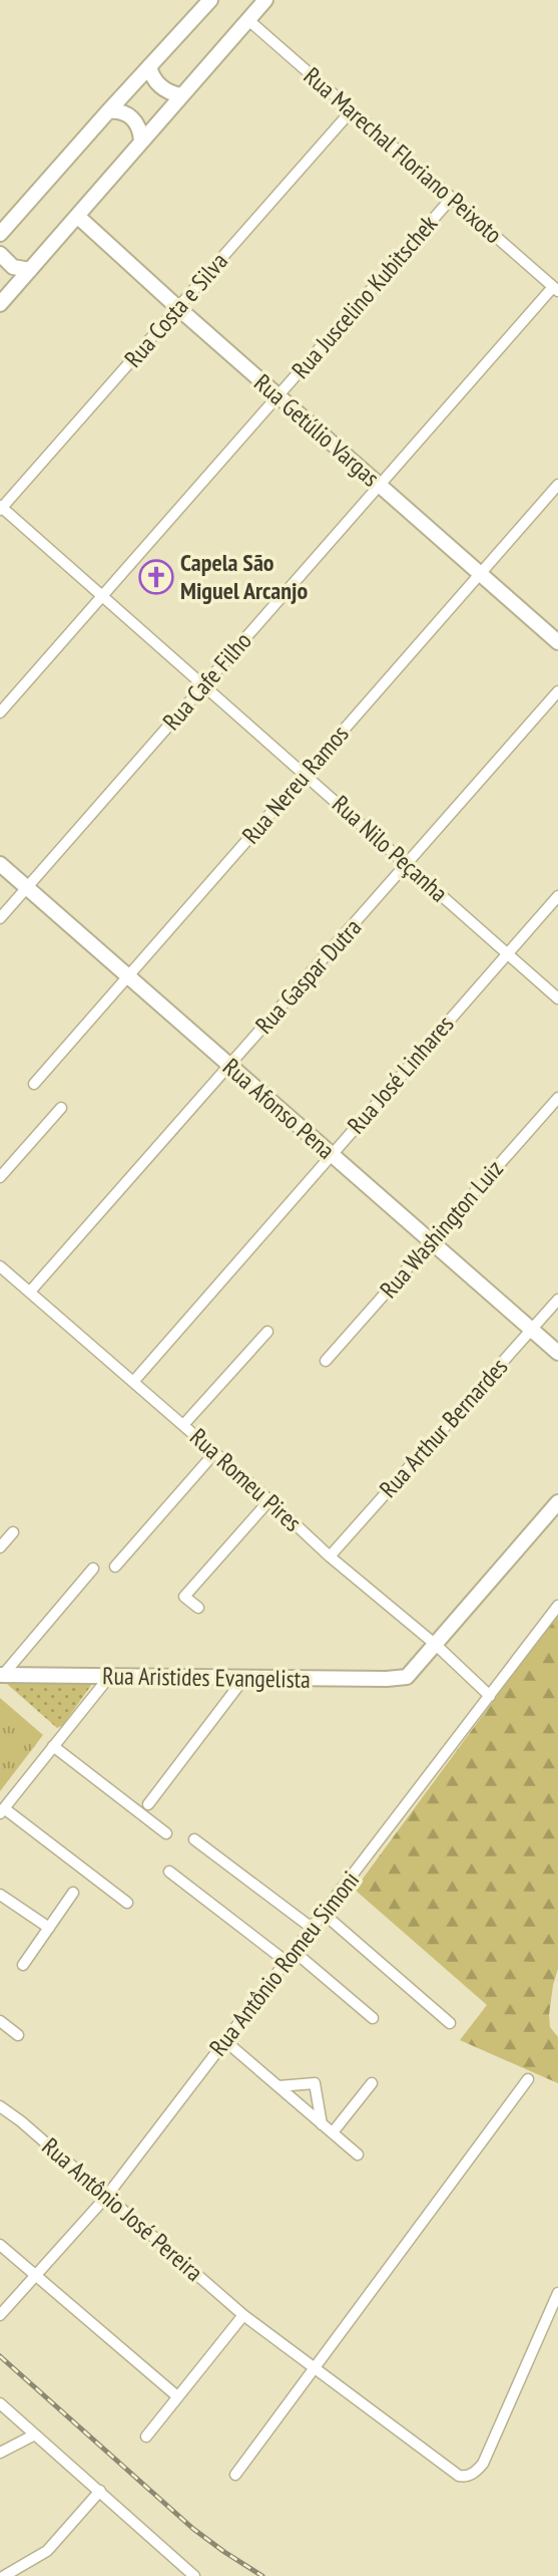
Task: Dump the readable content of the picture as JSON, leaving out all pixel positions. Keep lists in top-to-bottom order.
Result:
{
  "streets": {
    "street": [
      "Rua Marechal Floriano Peixoto",
      "Rua Juscelino Kubitschek",
      "Rua Costa e Silva",
      "Rua Getúlio Vargas",
      "Rua Cafe Filho",
      "Rua Nereu Ramos",
      "Rua Nilo Peçanha",
      "Rua Gaspar Dutra",
      "Rua José Linhares",
      "Rua Afonso Pena",
      "Rua Washington Luiz",
      "Rua Arthur Bernardes",
      "Rua Romeu Pires",
      "Rua Aristides Evangelista",
      "Rua Antônio Romeu Simoni",
      "Rua Antônio José Pereira"
    ]
  },
  "crossings": [
    ["Rua Marechal Floriano Peixoto", "Rua Juscelino Kubitschek"],
    ["Rua Marechal Floriano Peixoto", "Rua Costa e Silva"],
    ["Rua Marechal Floriano Peixoto", "Rua Cafe Filho"],
    ["Rua Juscelino Kubitschek", "Rua Getúlio Vargas"],
    ["Rua Juscelino Kubitschek", "Rua Nilo Peçanha"],
    ["Rua Costa e Silva", "Rua Getúlio Vargas"],
    ["Rua Costa e Silva", "Rua Nilo Peçanha"],
    ["Rua Getúlio Vargas", "Rua Cafe Filho"],
    ["Rua Getúlio Vargas", "Rua Nereu Ramos"],
    ["Rua Cafe Filho", "Rua Nilo Peçanha"],
    ["Rua Cafe Filho", "Rua Afonso Pena"],
    ["Rua Nereu Ramos", "Rua Nilo Peçanha"],
    ["Rua Nereu Ramos", "Rua Afonso Pena"],
    ["Rua Nilo Peçanha", "Rua Gaspar Dutra"],
    ["Rua Nilo Peçanha", "Rua José Linhares"],
    ["Rua Gaspar Dutra", "Rua Afonso Pena"],
    ["Rua Gaspar Dutra", "Rua Romeu Pires"],
    ["Rua José Linhares", "Rua Afonso Pena"],
    ["Rua José Linhares", "Rua Romeu Pires"],
    ["Rua Afonso Pena", "Rua Washington Luiz"],
    ["Rua Afonso Pena", "Rua Arthur Bernardes"],
    ["Rua Arthur Bernardes", "Rua Romeu Pires"],
    ["Rua Romeu Pires", "Rua Aristides Evangelista"],
    ["Rua Romeu Pires", "Rua Antônio Romeu Simoni"],
    ["Rua Antônio Romeu Simoni", "Rua Antônio José Pereira"]
  ],
  "places": {
    "church": ["Capela São Miguel Arcanjo"]
  }
}
